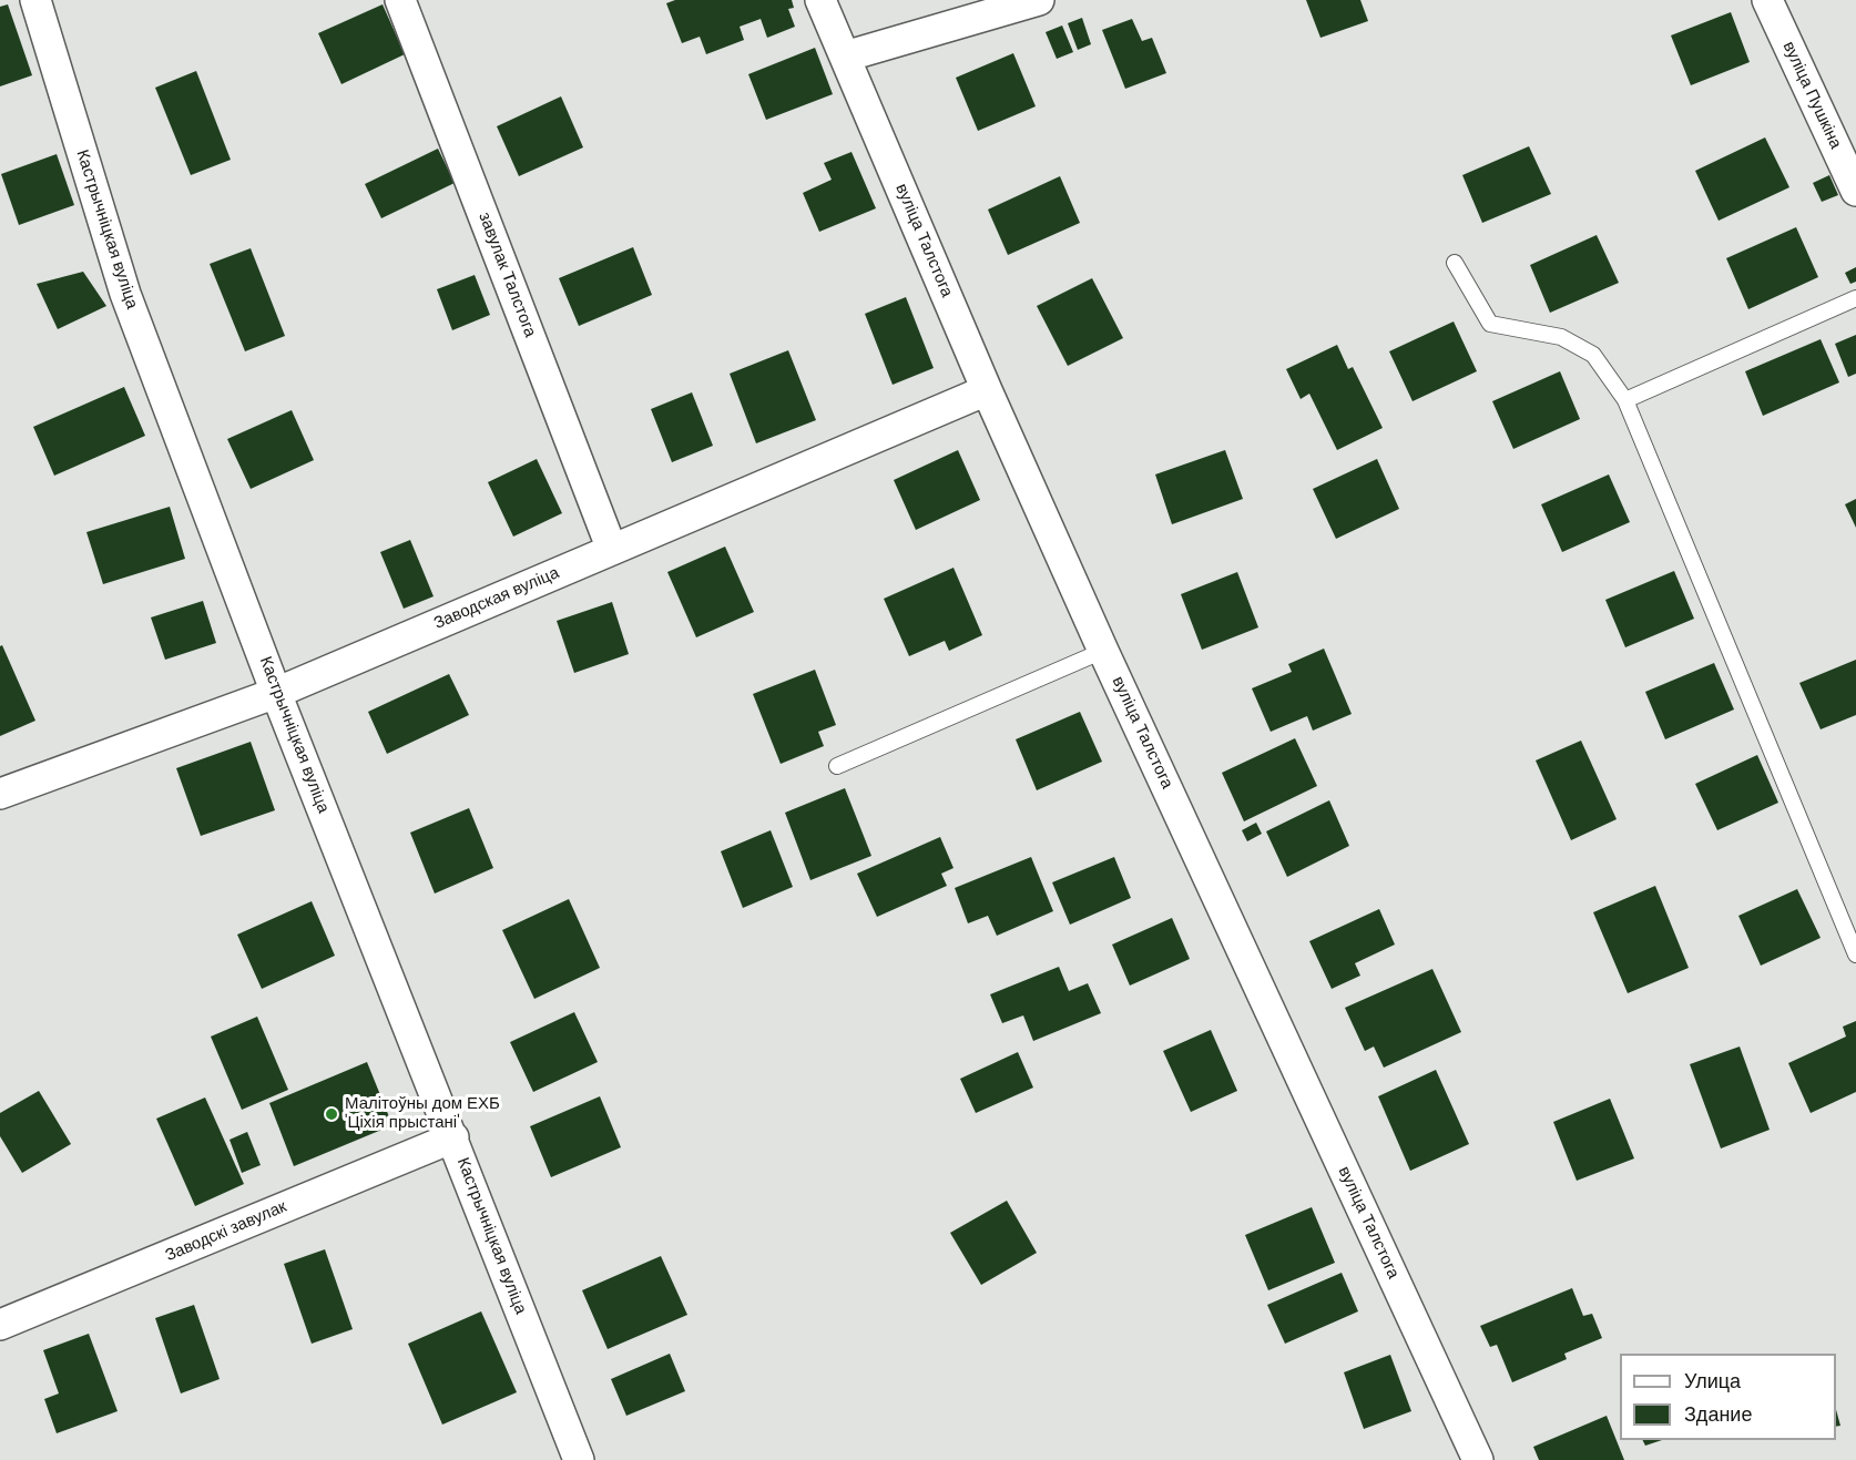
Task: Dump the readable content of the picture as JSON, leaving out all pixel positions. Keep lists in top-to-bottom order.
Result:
{
  "streets": {
    "street": [
      "вуліца Пушкіна",
      "Кастрычніцкая вуліца",
      "вуліца Талстога",
      "завулак Талстога",
      "Заводская вуліца",
      "Заводскі завулак"
    ]
  },
  "crossings": [
    ["Кастрычніцкая вуліца", "Заводская вуліца"],
    ["Кастрычніцкая вуліца", "Заводскі завулак"],
    ["вуліца Талстога", "Заводская вуліца"],
    ["завулак Талстога", "Заводская вуліца"]
  ],
  "places": ["Малітоўны дом ЕХБ 'Ціхія прыстані'"],
  "legend": ["Улица", "Здание"]
}
